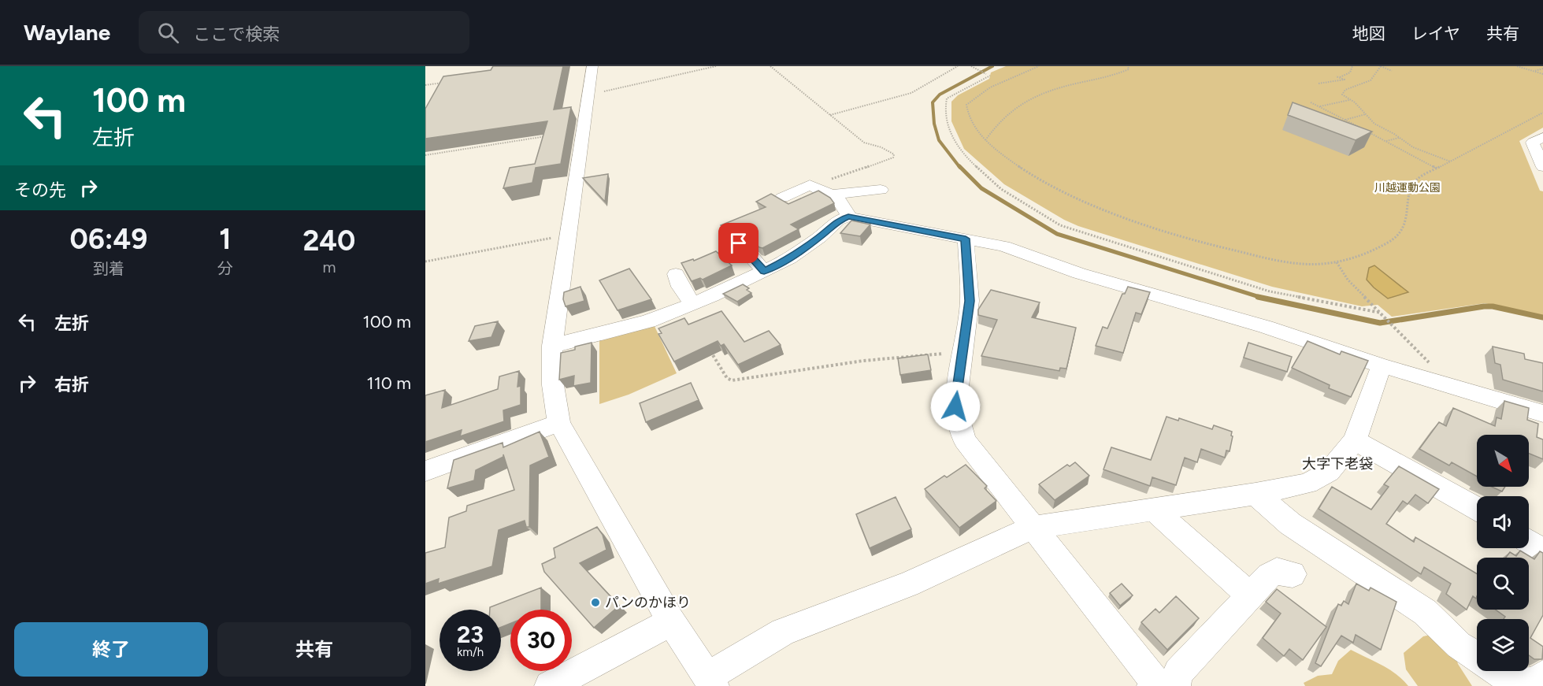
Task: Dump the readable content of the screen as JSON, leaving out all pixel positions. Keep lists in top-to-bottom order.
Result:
{
  "districts": ["大字下老袋"],
  "parks": ["川越運動公園"],
  "places": ["パンのかほり"],
  "north": "bottom right",
  "page": {
    "header": "Waylane",
    "search": "ここで検索",
    "nav": ["地図", "レイヤ", "共有"],
    "turn": ["100 m", "左折"],
    "then": "その先",
    "eta": [
      "06:49",
      "到着",
      "1",
      "分",
      "240",
      "m"
    ],
    "list": [
      {
        "name": "左折",
        "value": "100 m"
      },
      {
        "name": "右折",
        "value": "110 m"
      }
    ],
    "speed": "23 km/h",
    "limit": "30",
    "buttons": ["終了", "共有"]
  }
}
